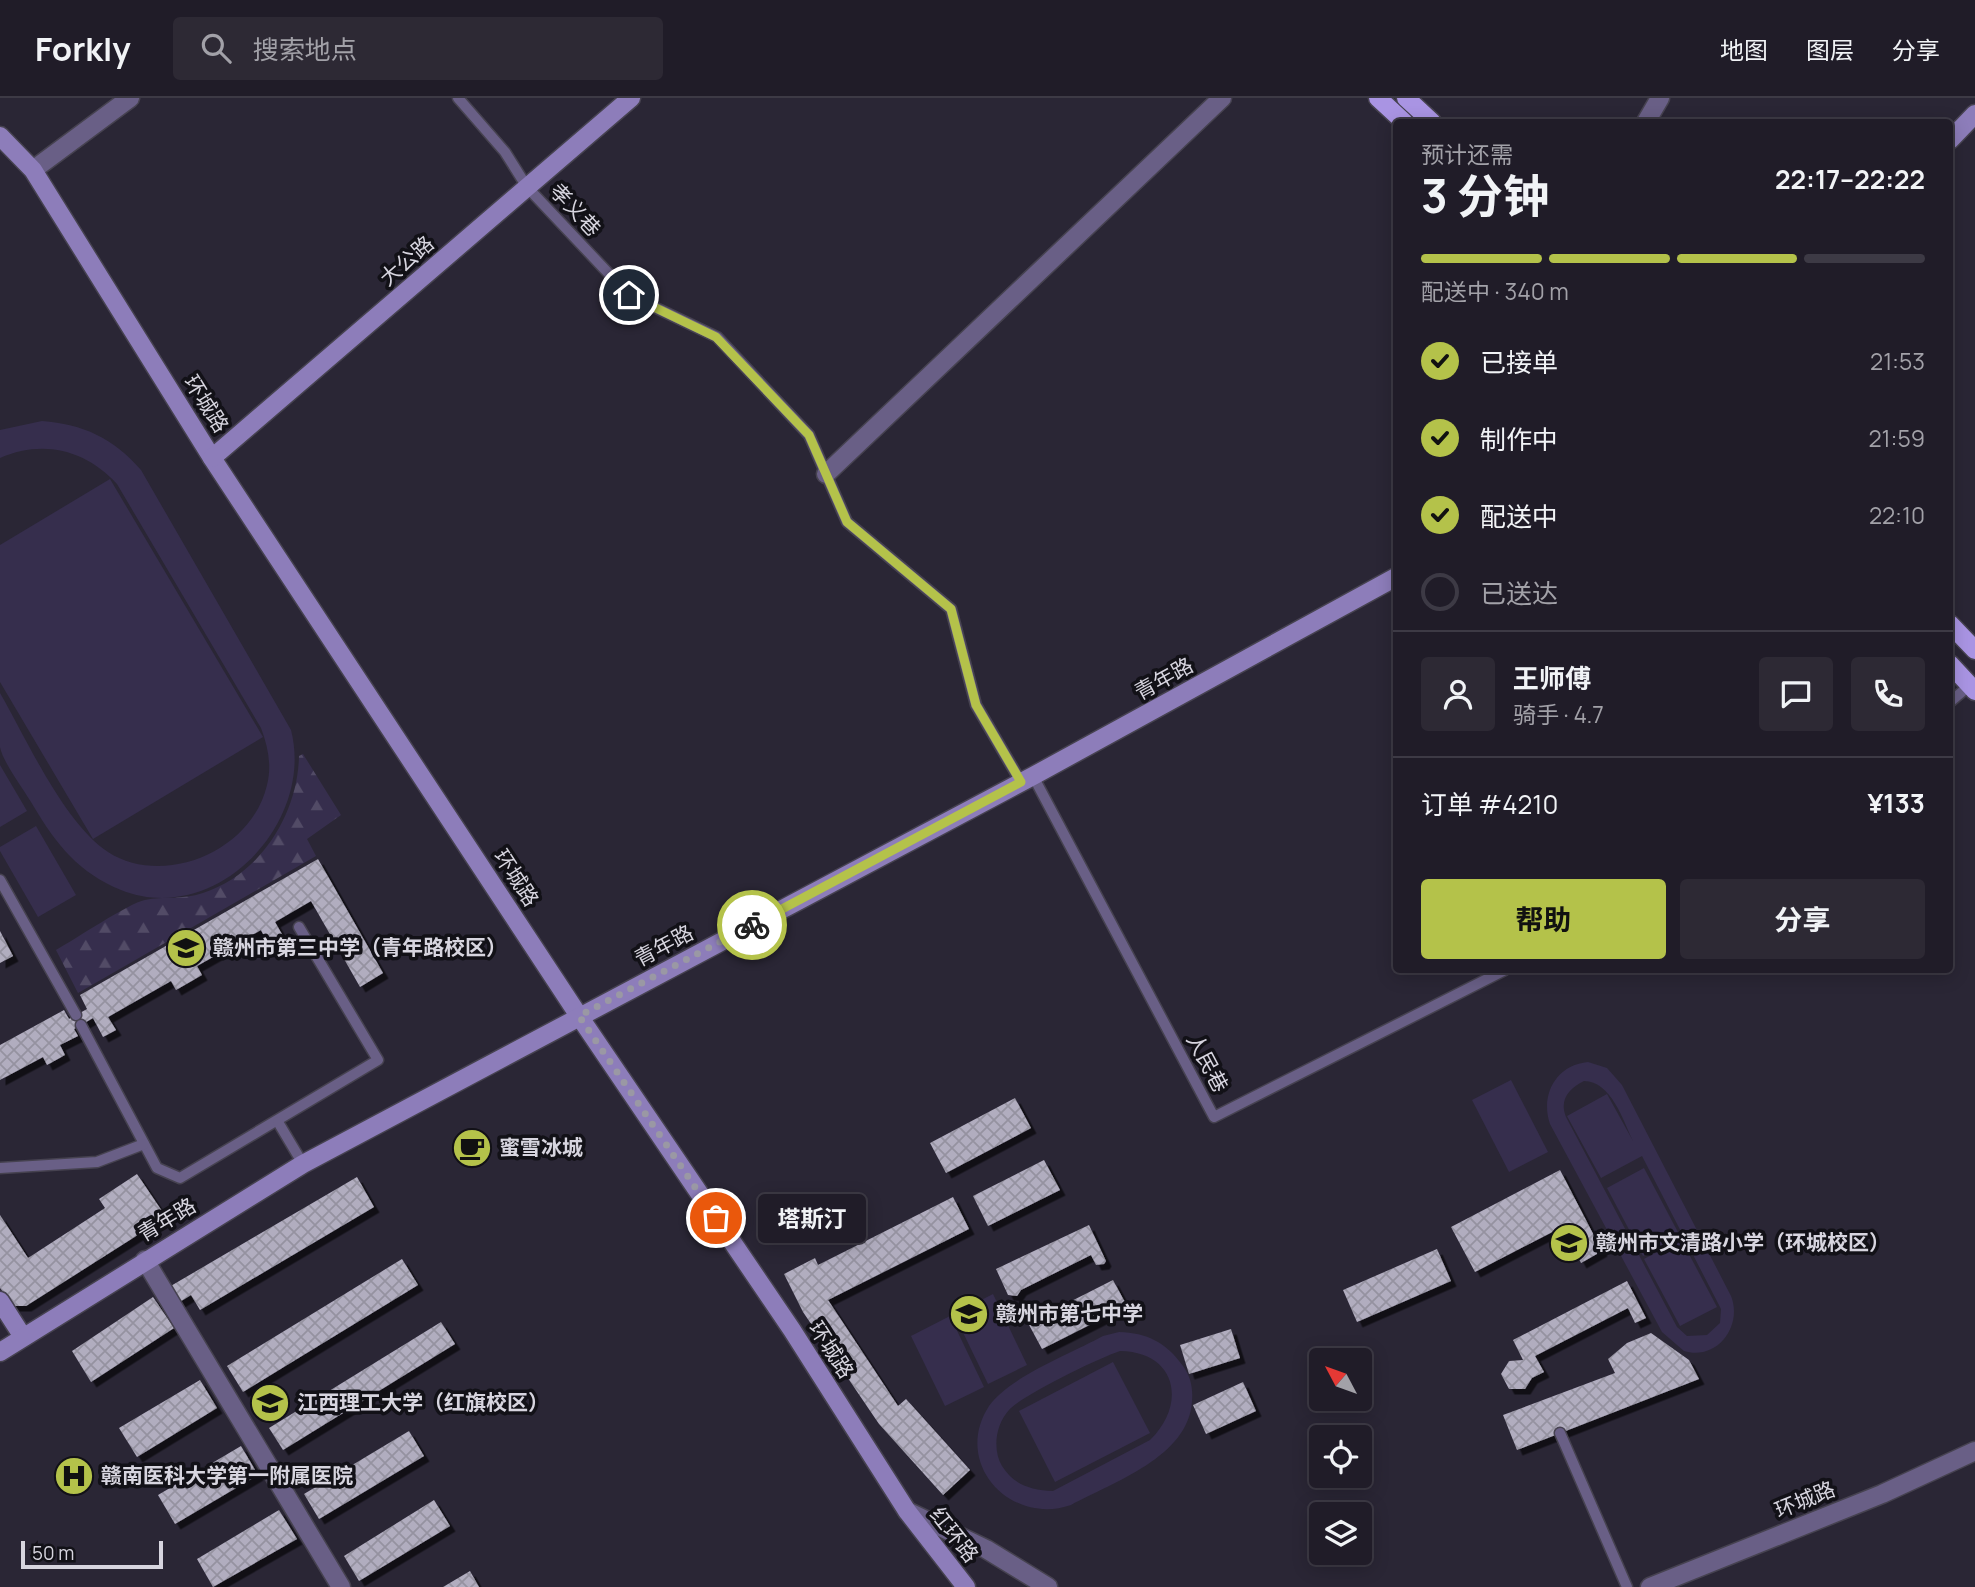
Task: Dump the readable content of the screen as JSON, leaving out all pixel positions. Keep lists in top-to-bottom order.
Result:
{
  "streets": {
    "street": [
      "大公路",
      "环城路",
      "青年路",
      "红环路"
    ],
    "lane": ["孝义巷", "人民巷"]
  },
  "crossings": [
    ["孝义巷", "大公路"],
    ["孝义巷", "青年路"],
    ["孝义巷", "人民巷"],
    ["大公路", "环城路"],
    ["环城路", "青年路"],
    ["环城路", "红环路"],
    ["青年路", "人民巷"]
  ],
  "places": {
    "school or university": [
      "赣州市第三中学（青年路校区）",
      "赣州市文清路小学（环城校区）",
      "赣州市第七中学",
      "江西理工大学（红旗校区）"
    ],
    "cafe": ["蜜雪冰城"],
    "other": ["塔斯汀"],
    "hospital": ["赣南医科大学第一附属医院"]
  },
  "scale_bar": "50 m",
  "north": "top left",
  "page": {
    "header": "Forkly",
    "search": "搜索地点",
    "nav": ["地图", "图层", "分享"],
    "heading": ["3 分钟", "预计还需", "22:17–22:22"],
    "panel": [
      "王师傅",
      "骑手 · 4.7",
      "订单 #4210",
      "¥133"
    ],
    "bar": "配送中 · 340 m",
    "list": [
      ["已接单", "21:53"],
      ["制作中", "21:59"],
      ["配送中", "22:10"],
      "已送达"
    ],
    "buttons": ["帮助", "分享"],
    "bubble": "塔斯汀",
    "scale": "50 m"
  }
}
